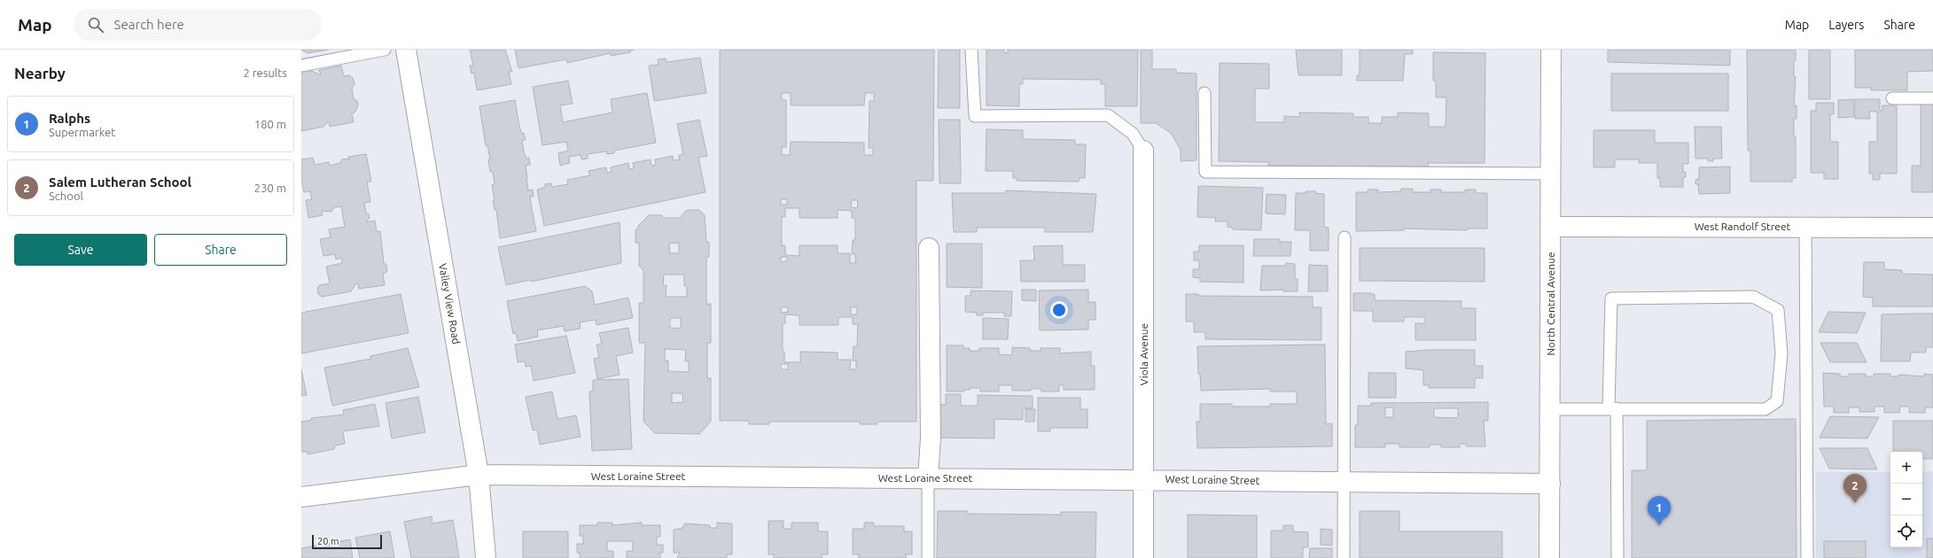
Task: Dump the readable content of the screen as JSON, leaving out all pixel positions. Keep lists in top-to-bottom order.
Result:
{
  "streets": {
    "street": [
      "West Randolf Street",
      "Valley View Road",
      "North Central Avenue",
      "Viola Avenue",
      "West Loraine Street"
    ]
  },
  "crossings": [
    ["West Randolf Street", "North Central Avenue"],
    ["Valley View Road", "West Loraine Street"],
    ["North Central Avenue", "West Loraine Street"],
    ["Viola Avenue", "West Loraine Street"]
  ],
  "scale_bar": "20 m",
  "page": {
    "header": "Map",
    "search": "Search here",
    "nav": ["Map", "Layers", "Share"],
    "heading": ["Nearby", "2 results"],
    "list": [
      {
        "mark": "1",
        "name": "Ralphs",
        "note": "Supermarket",
        "value": "180 m"
      },
      {
        "mark": "2",
        "name": "Salem Lutheran School",
        "note": "School",
        "value": "230 m"
      }
    ],
    "buttons": ["Save", "Share"],
    "map_buttons": ["+", "−"],
    "pins": ["2", "1"],
    "scale": "20 m"
  }
}
